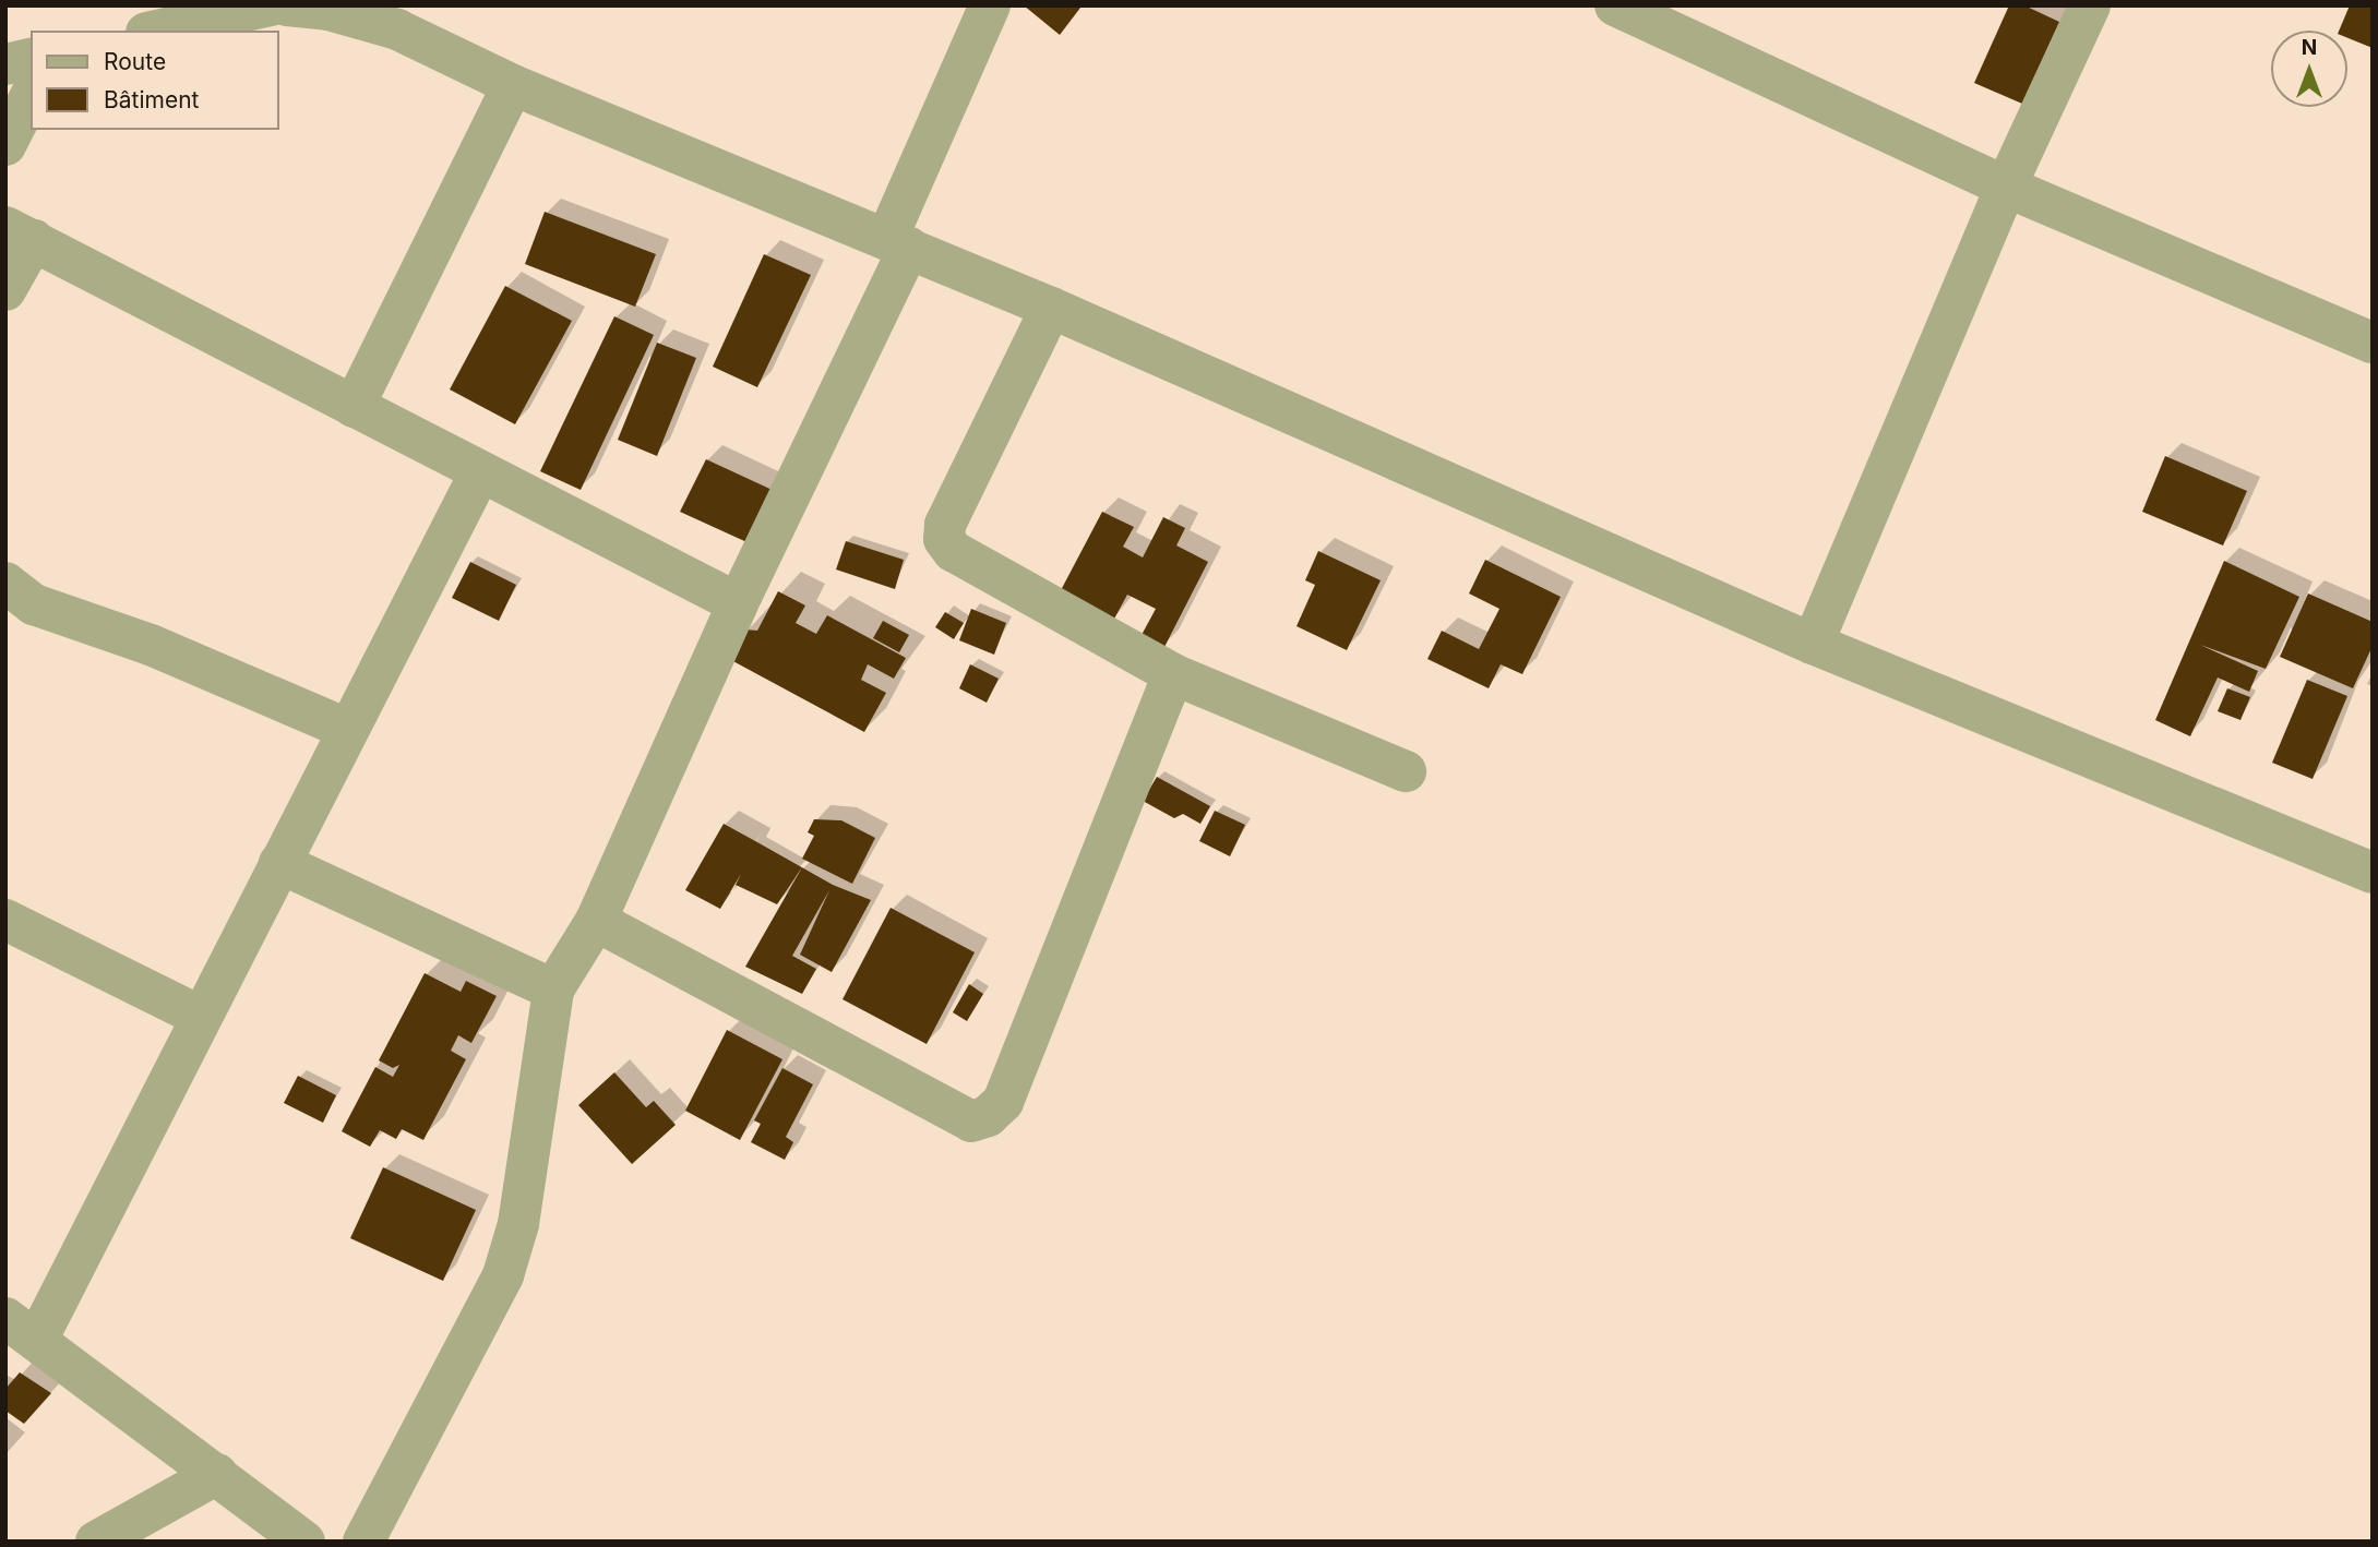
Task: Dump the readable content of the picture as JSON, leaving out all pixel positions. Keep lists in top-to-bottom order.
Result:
{
  "legend": ["Route", "Bâtiment"],
  "north": "top"
}
